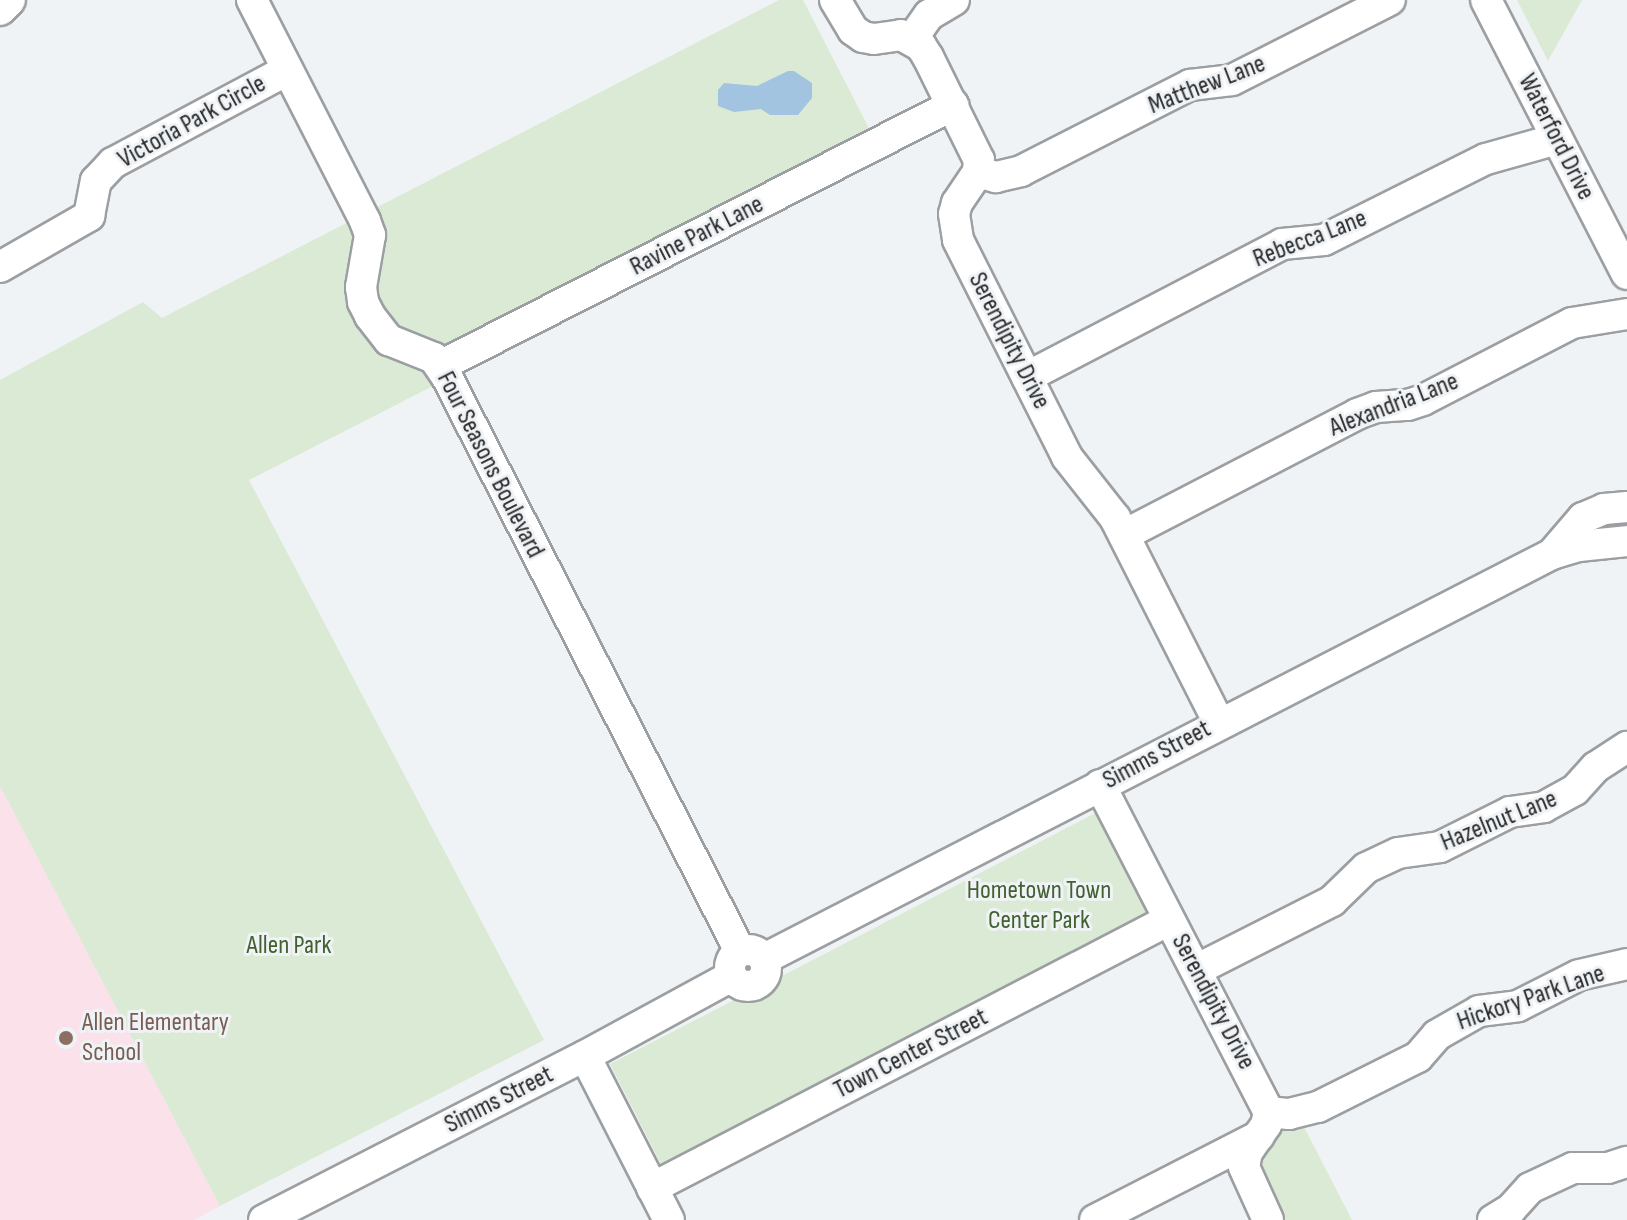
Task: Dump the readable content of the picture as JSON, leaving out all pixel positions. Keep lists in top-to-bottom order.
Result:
{
  "streets": {
    "street": [
      "Matthew Lane",
      "Victoria Park Circle",
      "Waterford Drive",
      "Ravine Park Lane",
      "Rebecca Lane",
      "Serendipity Drive",
      "Alexandria Lane",
      "Four Seasons Boulevard",
      "Simms Street",
      "Hazelnut Lane",
      "Hickory Park Lane",
      "Town Center Street"
    ]
  },
  "crossings": [
    ["Matthew Lane", "Serendipity Drive"],
    ["Victoria Park Circle", "Four Seasons Boulevard"],
    ["Waterford Drive", "Rebecca Lane"],
    ["Ravine Park Lane", "Four Seasons Boulevard"],
    ["Rebecca Lane", "Serendipity Drive"],
    ["Serendipity Drive", "Alexandria Lane"],
    ["Serendipity Drive", "Simms Street"],
    ["Serendipity Drive", "Hazelnut Lane"],
    ["Serendipity Drive", "Hickory Park Lane"],
    ["Serendipity Drive", "Town Center Street"],
    ["Four Seasons Boulevard", "Simms Street"]
  ],
  "parks": ["Hometown Town Center Park", "Allen Park"],
  "places": ["Allen Elementary School"]
}
